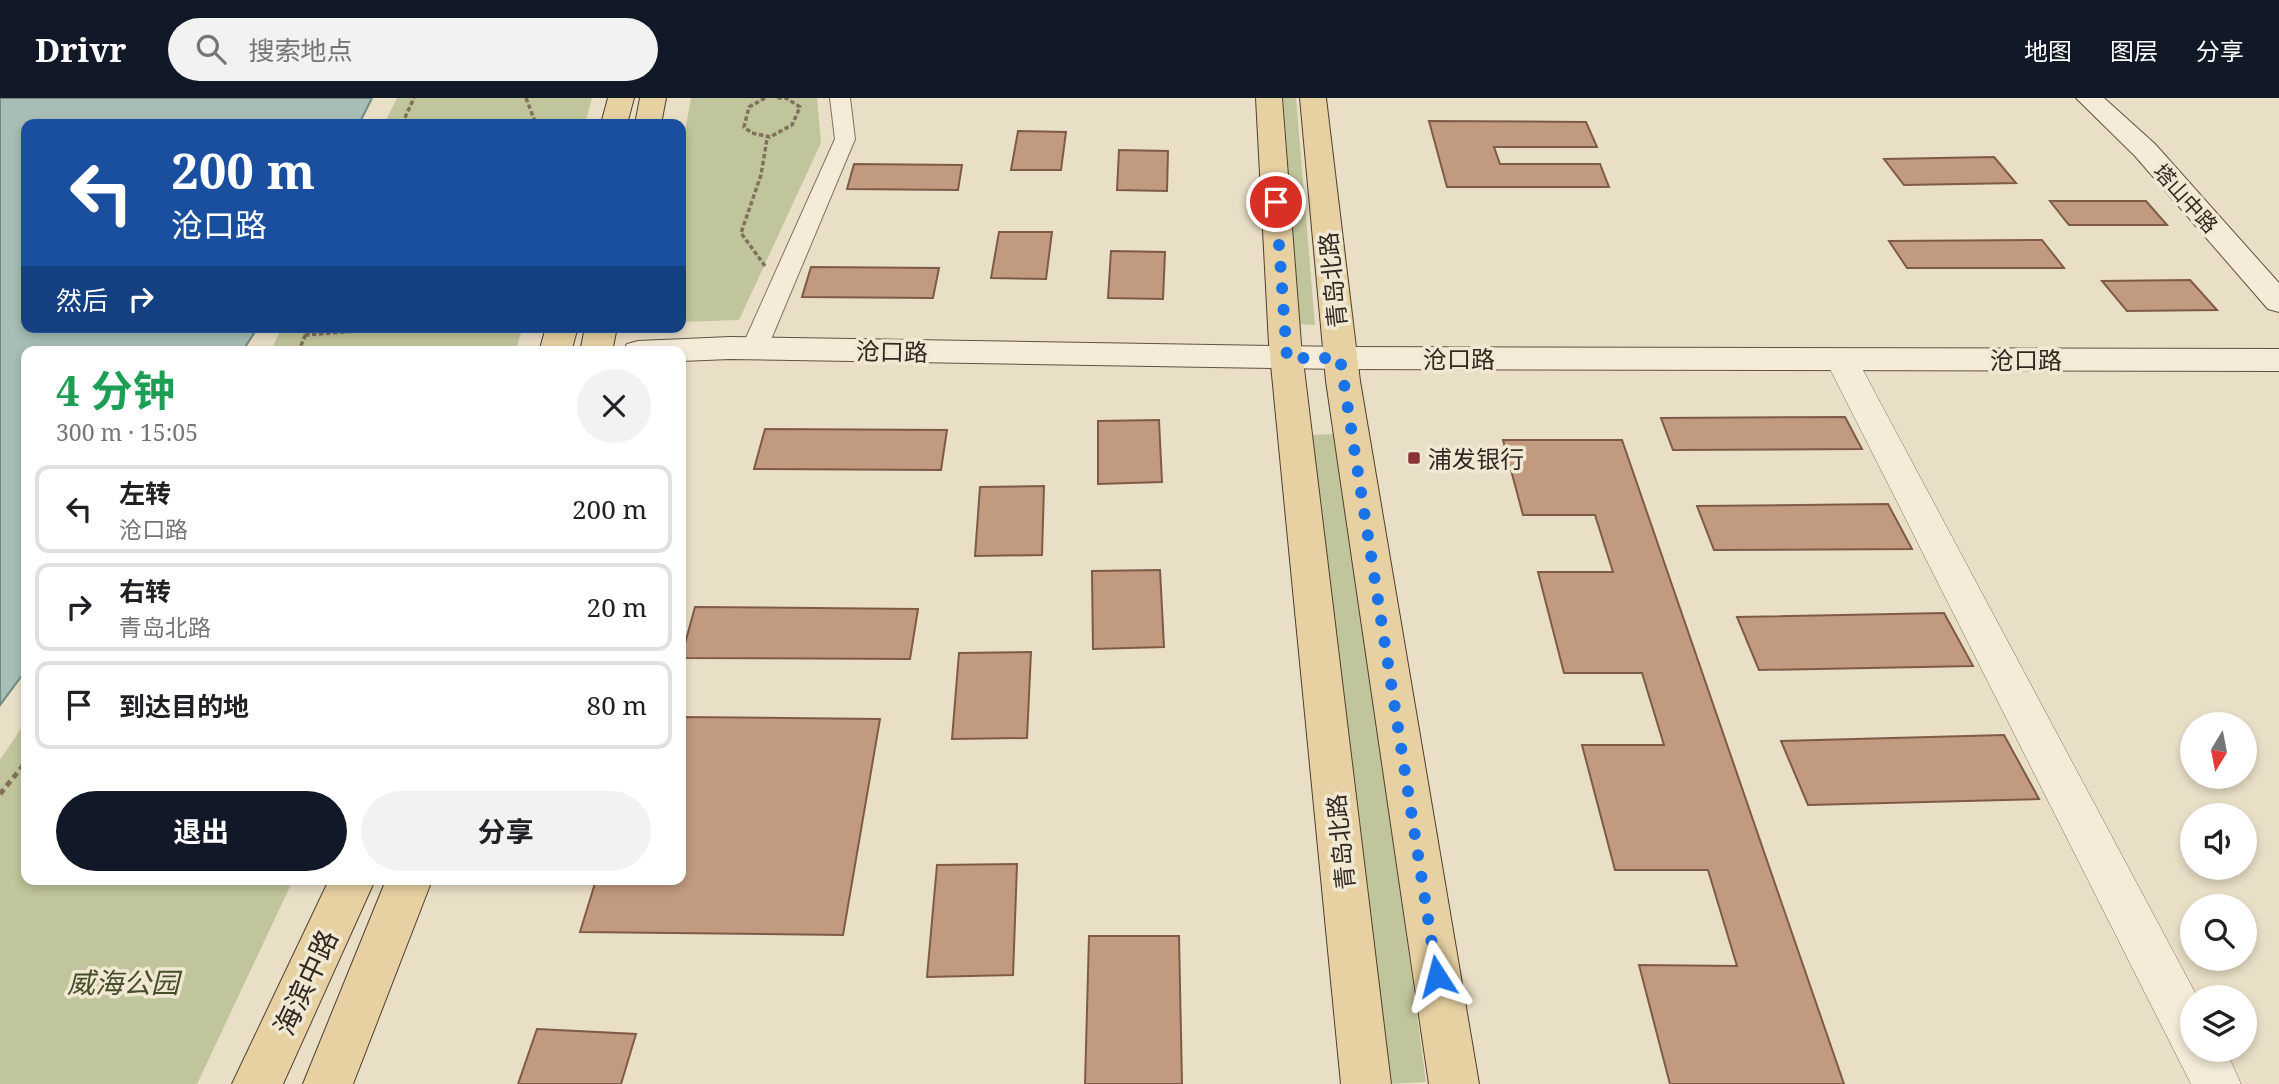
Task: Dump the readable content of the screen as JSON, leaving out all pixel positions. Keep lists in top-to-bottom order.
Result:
{
  "streets": {
    "main road": [
      "塔山中路",
      "青岛北路",
      "沧口路",
      "海滨中路"
    ]
  },
  "crossings": [
    ["青岛北路", "沧口路"]
  ],
  "parks": ["威海公园"],
  "places": {
    "transit": ["浦发银行"]
  },
  "north": "bottom",
  "page": {
    "header": "Drivr",
    "search": "搜索地点",
    "nav": ["地图", "图层", "分享"],
    "turn": ["200 m", "沧口路"],
    "then": "然后",
    "heading": ["4 分钟", "300 m · 15:05"],
    "list": [
      {
        "name": "左转",
        "note": "沧口路",
        "value": "200 m"
      },
      {
        "name": "右转",
        "note": "青岛北路",
        "value": "20 m"
      },
      {
        "name": "到达目的地",
        "value": "80 m"
      }
    ],
    "buttons": ["退出", "分享"]
  }
}
